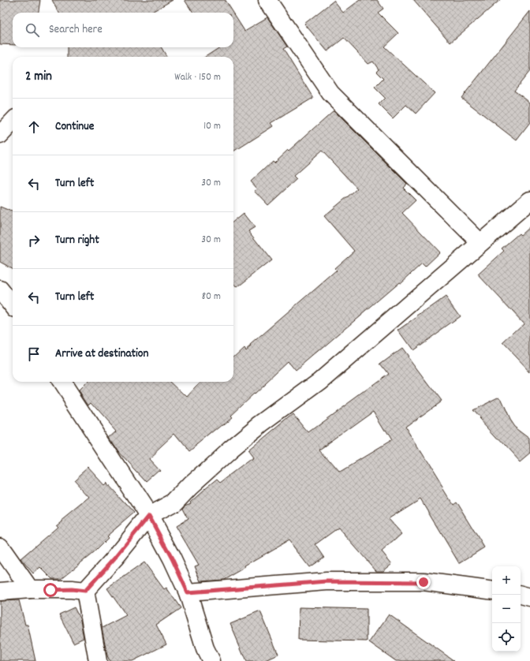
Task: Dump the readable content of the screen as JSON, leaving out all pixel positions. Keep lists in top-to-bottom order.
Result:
{
  "page": {
    "search": "Search here",
    "heading": ["2 min", "Walk · 150 m"],
    "list": [
      ["Continue", "10 m"],
      ["Turn left", "30 m"],
      ["Turn right", "30 m"],
      ["Turn left", "80 m"],
      "Arrive at destination"
    ],
    "map_buttons": ["+", "−"]
  }
}
